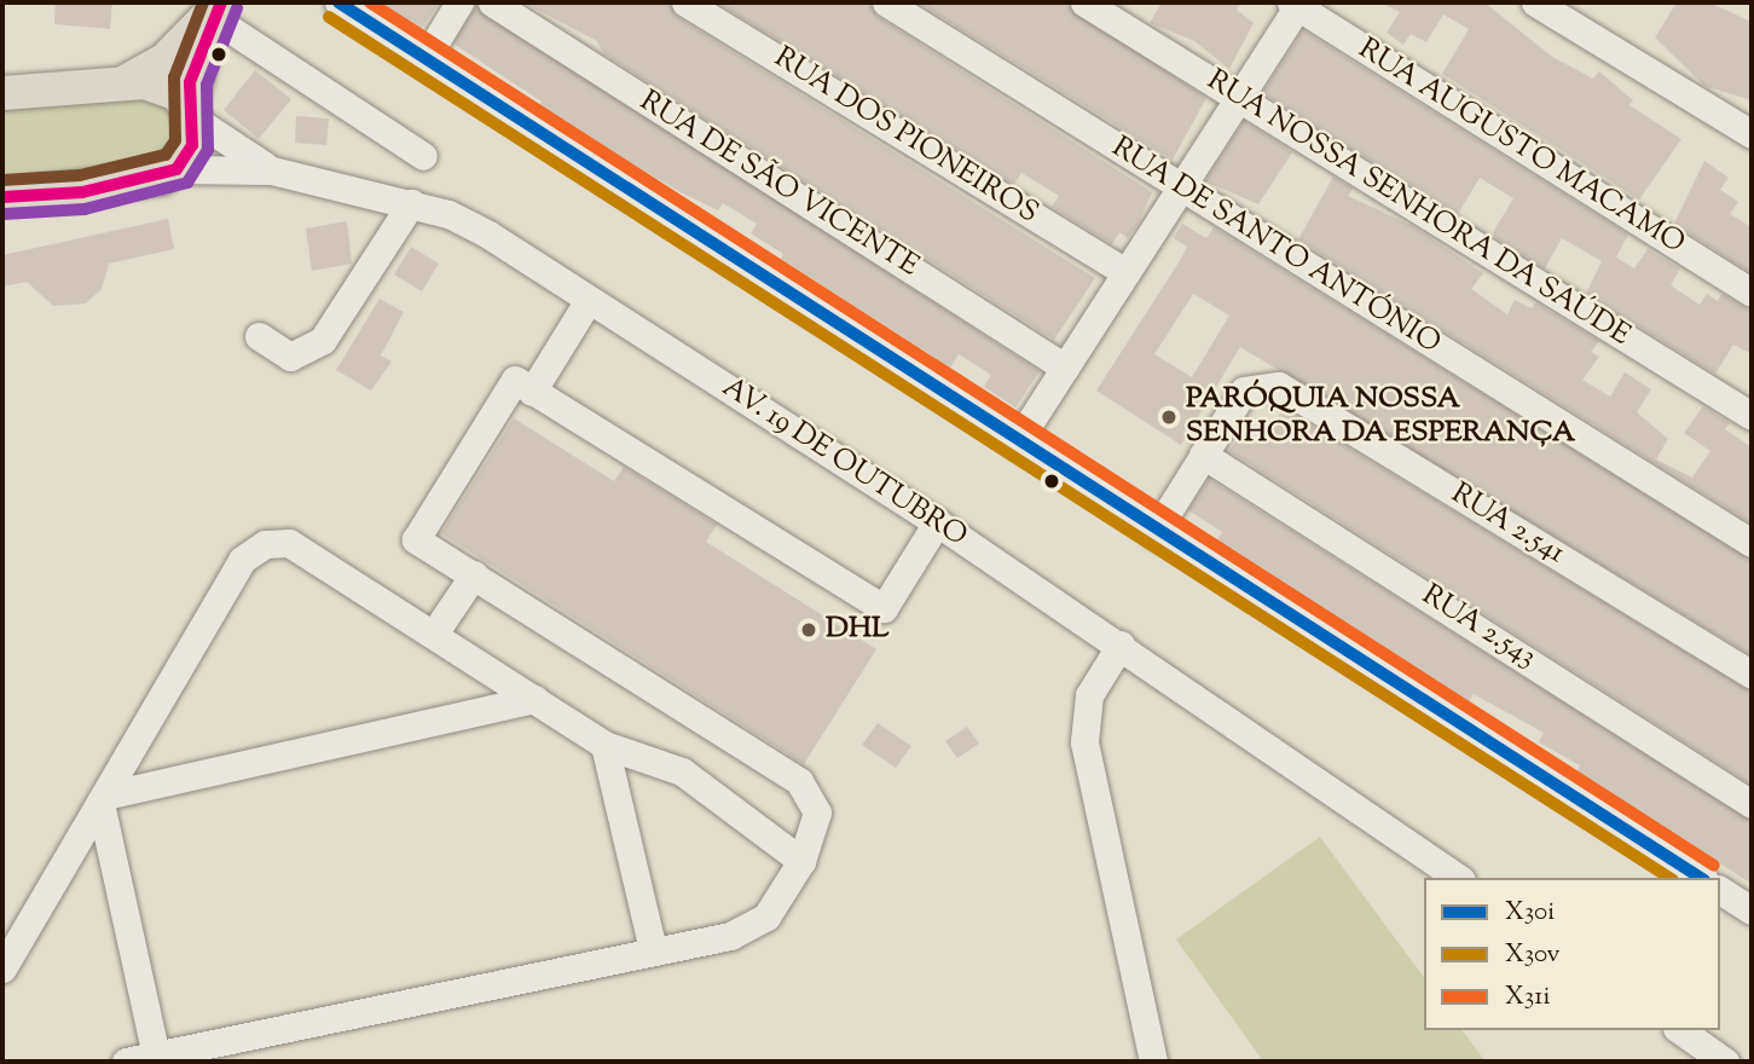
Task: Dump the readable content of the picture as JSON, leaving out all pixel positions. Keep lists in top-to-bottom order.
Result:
{
  "streets": {
    "street": [
      "RUA DOS PIONEIROS",
      "RUA AUGUSTO MACAMO",
      "RUA DE SÃO VICENTE",
      "RUA NOSSA SENHORA DA SAÚDE",
      "RUA DE SANTO ANTÓNIO",
      "AV. 19 DE OUTUBRO",
      "RUA 2.541",
      "RUA 2.543"
    ]
  },
  "crossings": [
    ["RUA 2.541", "RUA 2.543"]
  ],
  "places": ["PARÓQUIA NOSSA SENHORA DA ESPERANÇA", "DHL"],
  "lines": ["transit line X30i", "transit line X31i", "transit line X30v"],
  "legend": ["X30i", "X30v", "X31i"]
}
